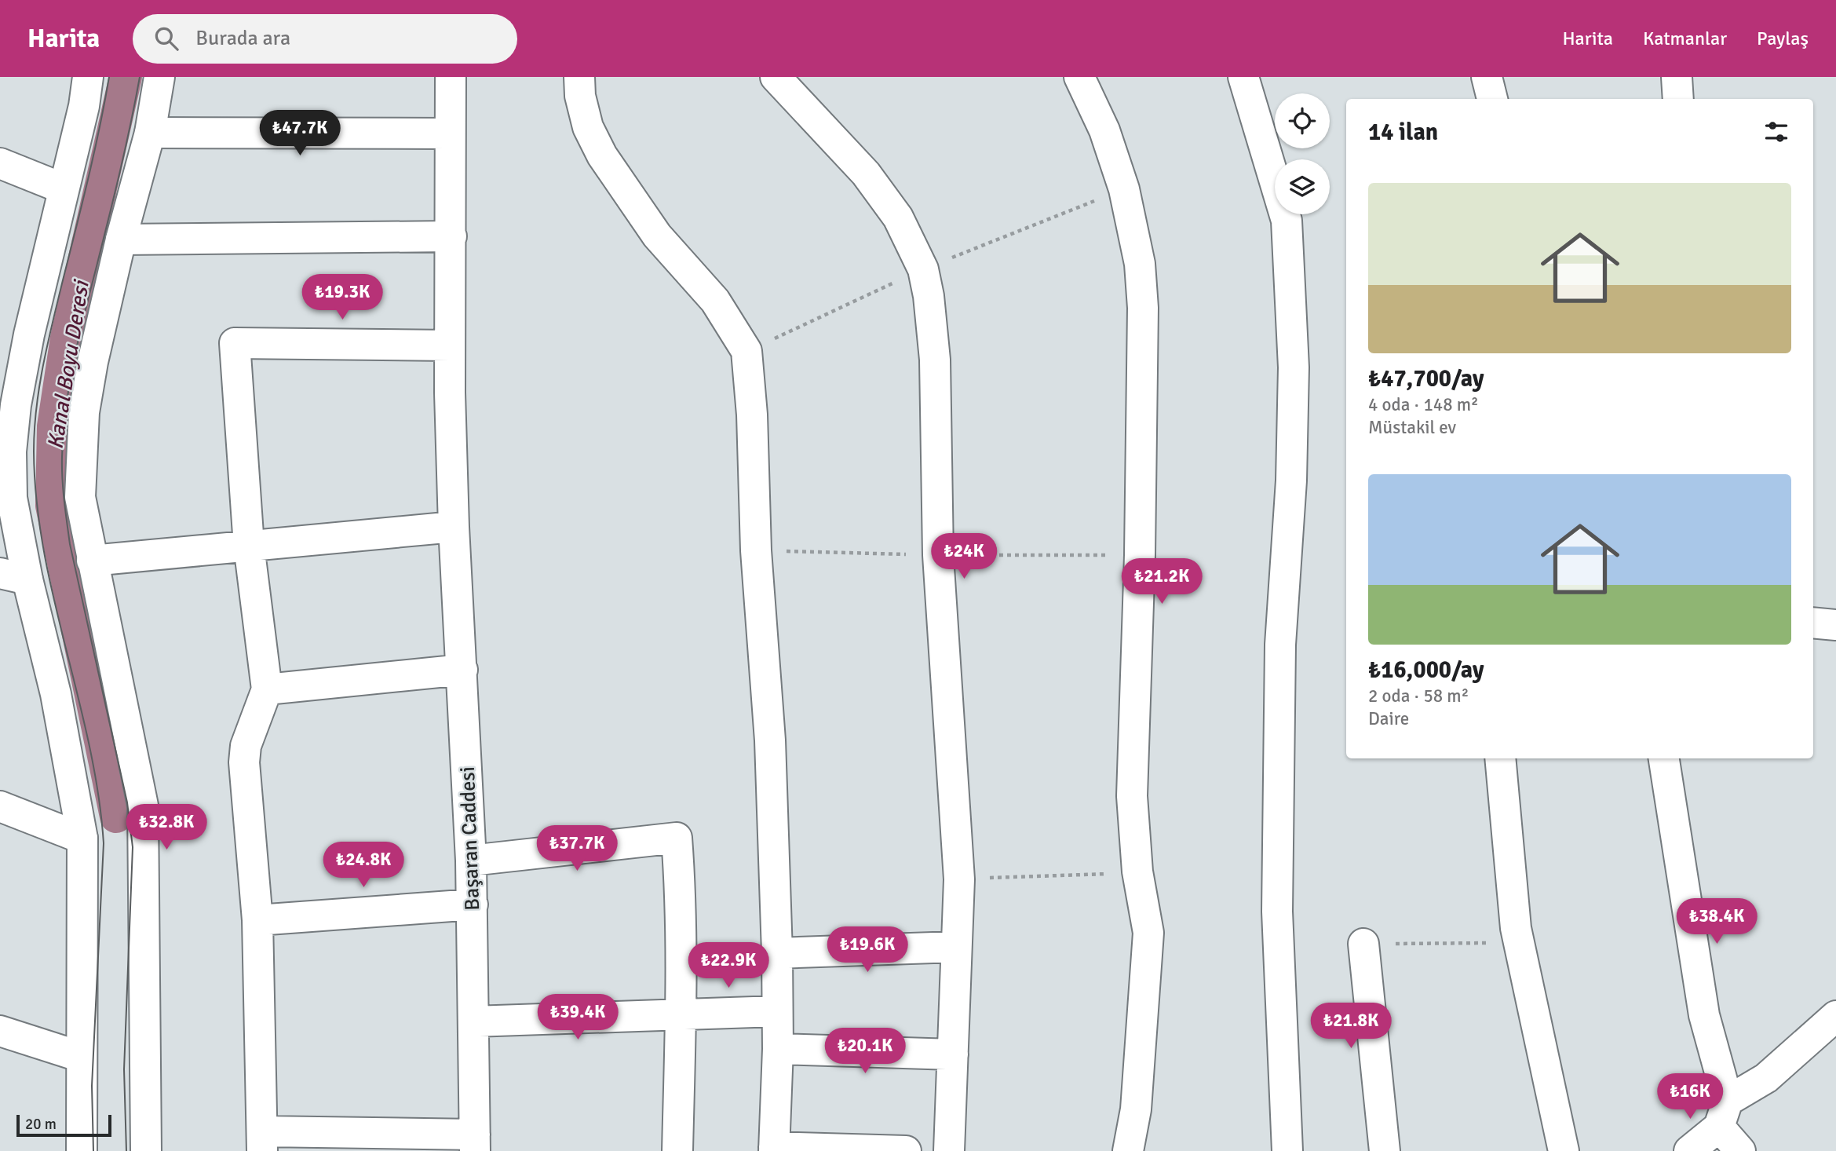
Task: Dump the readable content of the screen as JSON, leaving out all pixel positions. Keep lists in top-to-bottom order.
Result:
{
  "streets": {
    "street": ["Başaran Caddesi"]
  },
  "water": ["Kanal Boyu Deresi"],
  "scale_bar": "20 m",
  "page": {
    "header": "Harita",
    "search": "Burada ara",
    "nav": ["Harita", "Katmanlar", "Paylaş"],
    "heading": "14 ilan",
    "price": [
      "₺47.7K",
      "₺19.3K",
      "₺24K",
      "₺21.2K",
      "₺32.8K",
      "₺37.7K",
      "₺24.8K",
      "₺38.4K",
      "₺19.6K",
      "₺22.9K",
      "₺39.4K",
      "₺21.8K",
      "₺20.1K",
      "₺16K"
    ],
    "list": [
      {
        "name": "₺47,700/ay",
        "note": "4 oda · 148 m² · Müstakil ev"
      },
      {
        "name": "₺16,000/ay",
        "note": "2 oda · 58 m² · Daire"
      }
    ],
    "scale": "20 m"
  }
}
